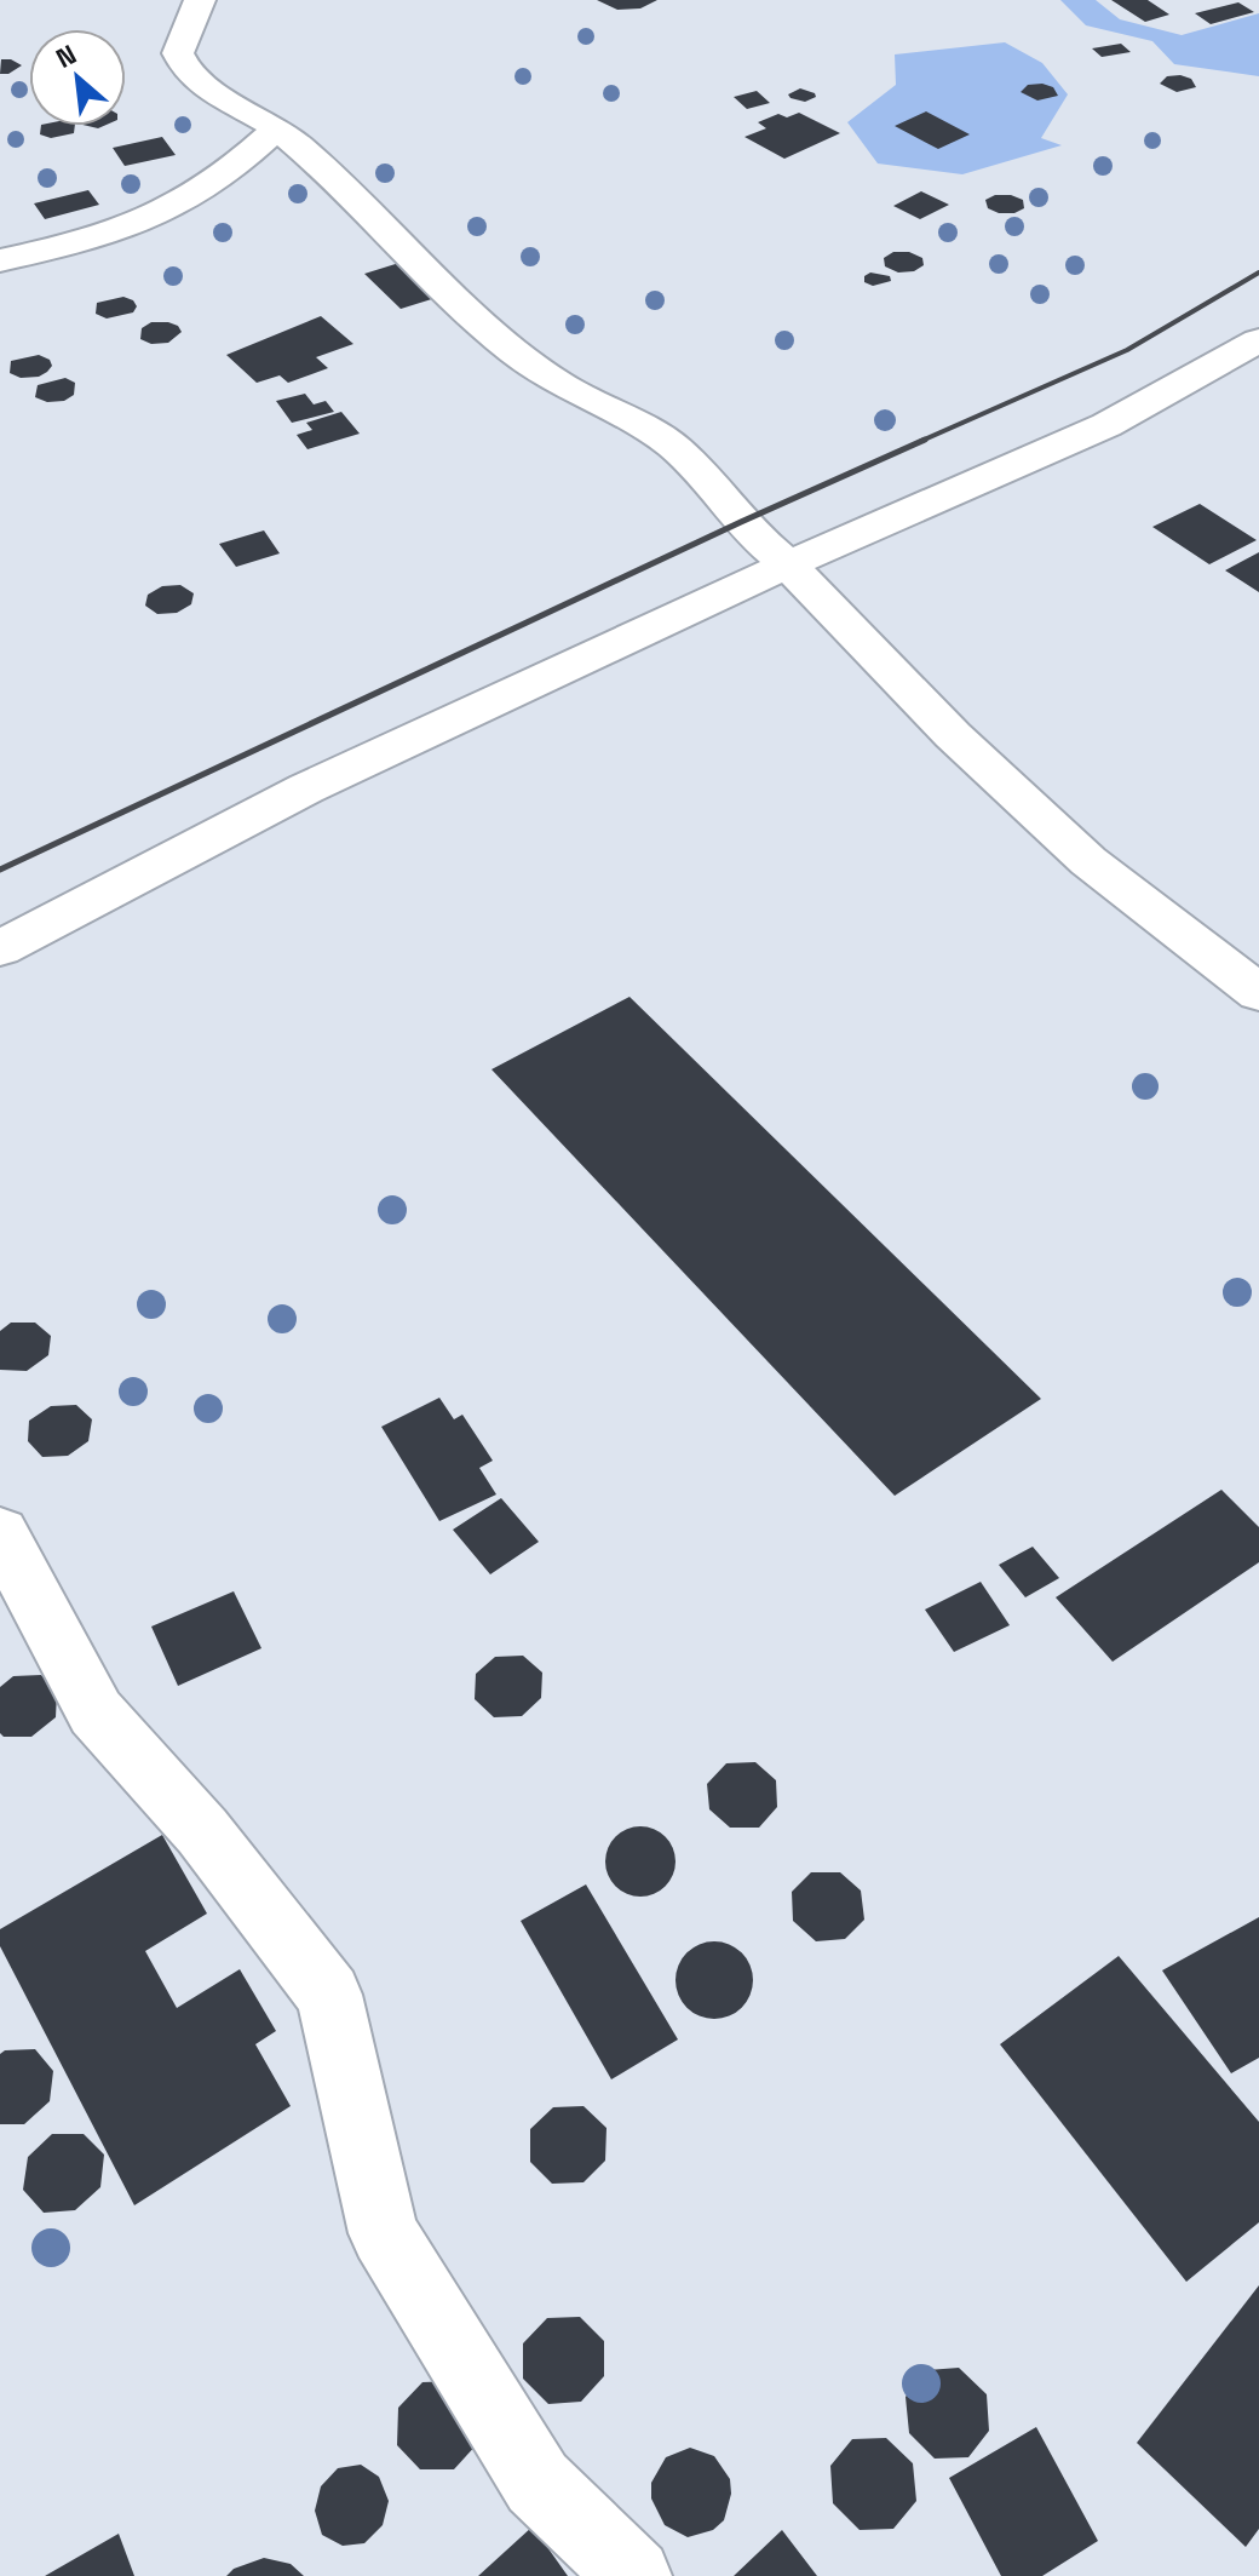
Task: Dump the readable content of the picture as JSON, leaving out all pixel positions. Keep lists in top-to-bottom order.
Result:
{
  "north": "top left"
}
